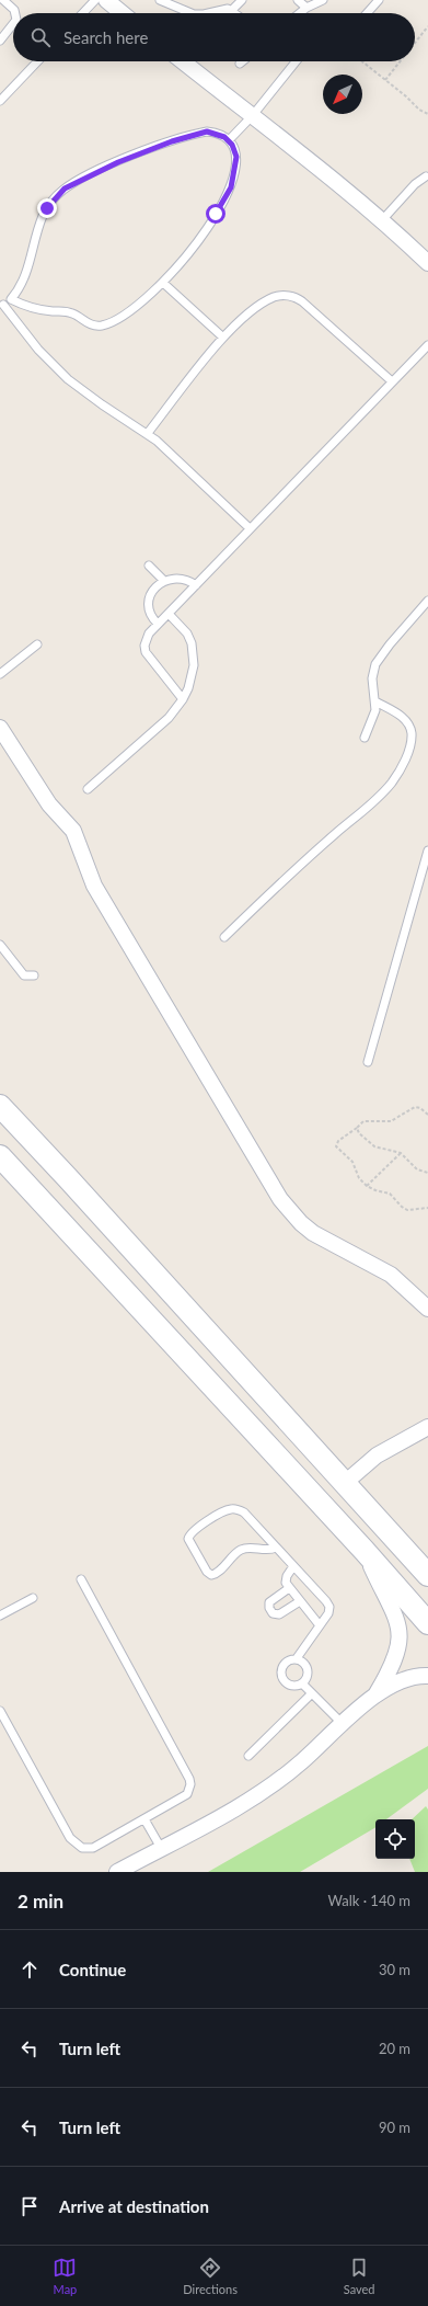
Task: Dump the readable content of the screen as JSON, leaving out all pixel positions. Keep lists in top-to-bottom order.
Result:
{
  "north": "bottom left",
  "page": {
    "search": "Search here",
    "heading": ["2 min", "Walk · 140 m"],
    "list": [
      ["Continue", "30 m"],
      ["Turn left", "20 m"],
      ["Turn left", "90 m"],
      "Arrive at destination"
    ],
    "nav": ["Map", "Directions", "Saved"]
  }
}
